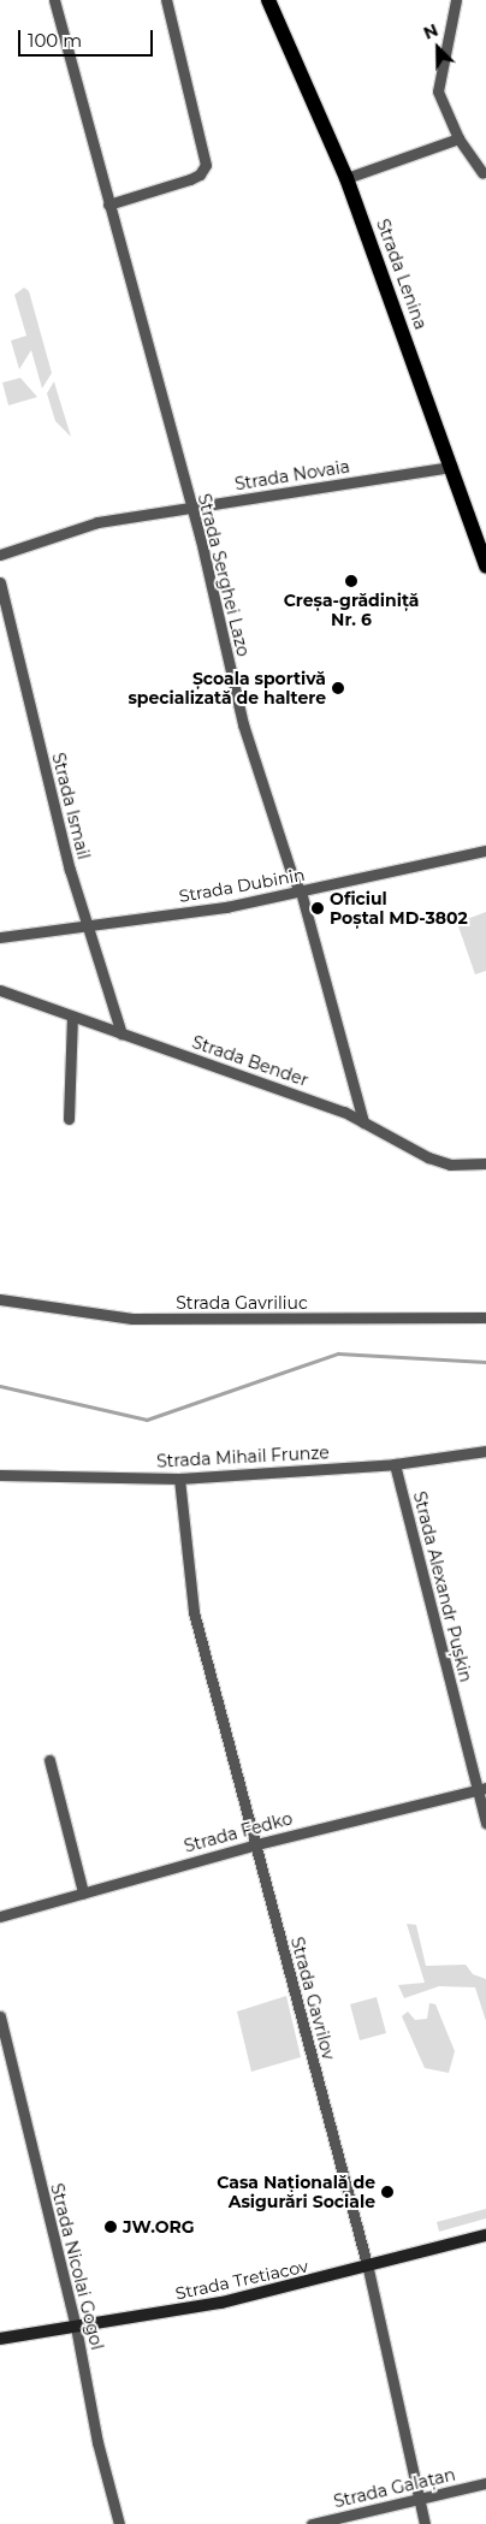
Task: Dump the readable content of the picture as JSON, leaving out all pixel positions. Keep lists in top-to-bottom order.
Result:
{
  "streets": {
    "main road": ["Strada Lenina"],
    "street": [
      "Strada Novaia",
      "Strada Serghei Lazo",
      "Strada Ismail",
      "Strada Dubinin",
      "Strada Bender",
      "Strada Gavriliuc",
      "Strada Mihail Frunze",
      "Strada Alexandr Pușkin",
      "Strada Fedko",
      "Strada Gavrilov",
      "Strada Nicolai Gogol",
      "Strada Tretiacov",
      "Strada Galațan"
    ]
  },
  "crossings": [
    ["Strada Lenina", "Strada Novaia"],
    ["Strada Novaia", "Strada Serghei Lazo"],
    ["Strada Serghei Lazo", "Strada Dubinin"],
    ["Strada Serghei Lazo", "Strada Bender"],
    ["Strada Ismail", "Strada Dubinin"],
    ["Strada Ismail", "Strada Bender"],
    ["Strada Mihail Frunze", "Strada Alexandr Pușkin"],
    ["Strada Mihail Frunze", "Strada Gavrilov"],
    ["Strada Alexandr Pușkin", "Strada Fedko"],
    ["Strada Fedko", "Strada Gavrilov"],
    ["Strada Gavrilov", "Strada Tretiacov"],
    ["Strada Gavrilov", "Strada Galațan"],
    ["Strada Nicolai Gogol", "Strada Tretiacov"]
  ],
  "places": [
    "Creșa-grădiniță Nr. 6",
    "Școala sportivă specializată de haltere",
    "Oficiul Poștal MD-3802",
    "Casa Națională de Asigurări Sociale",
    "JW.ORG"
  ],
  "scale_bar": "100 m",
  "north": "top left"
}
